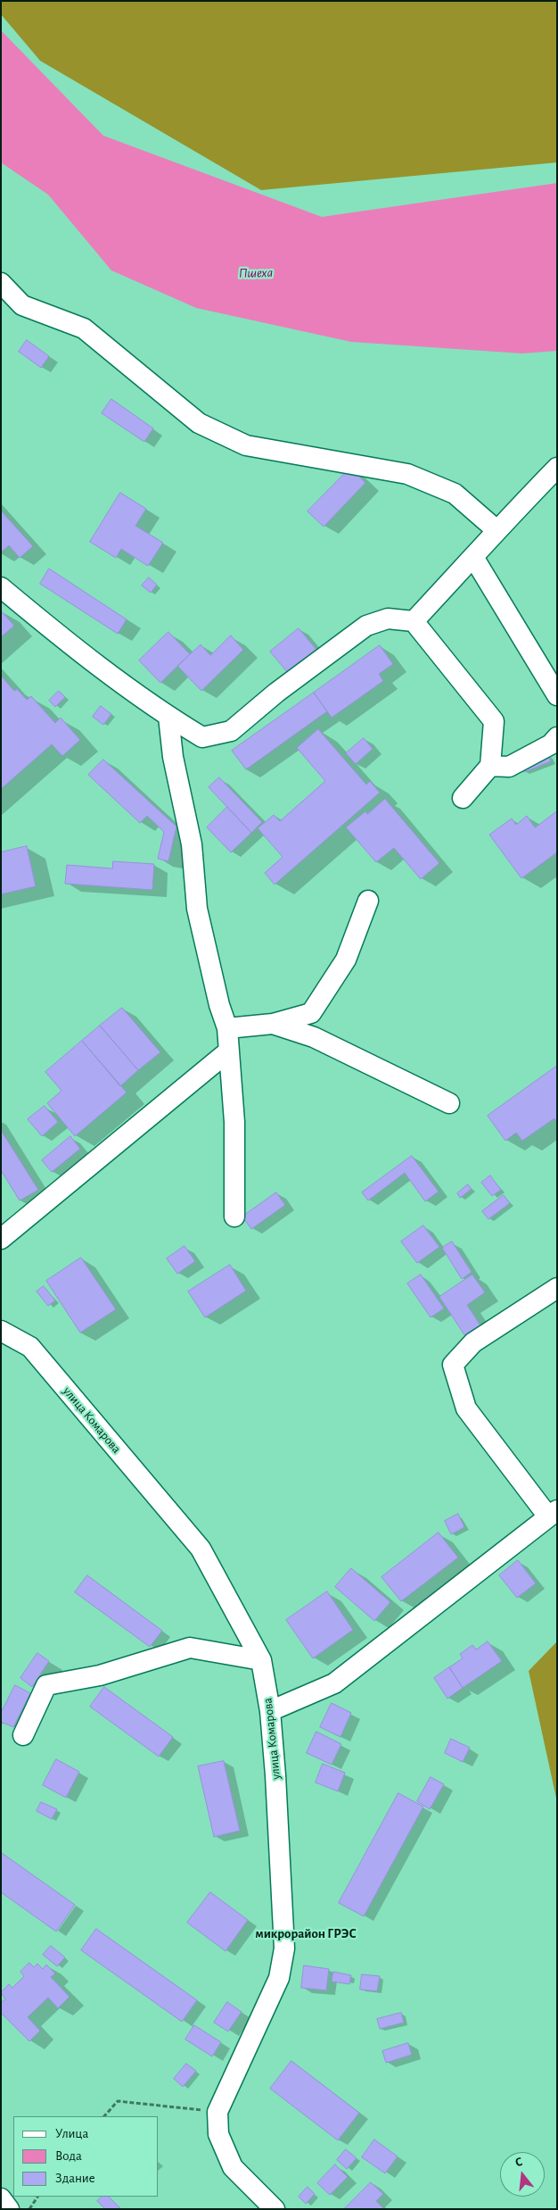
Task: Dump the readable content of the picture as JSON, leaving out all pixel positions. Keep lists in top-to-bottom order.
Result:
{
  "streets": {
    "street": ["улица Комарова"]
  },
  "districts": ["микрорайон ГРЭС"],
  "water": ["Пшеха"],
  "legend": ["Улица", "Вода", "Здание"],
  "north": "top"
}
